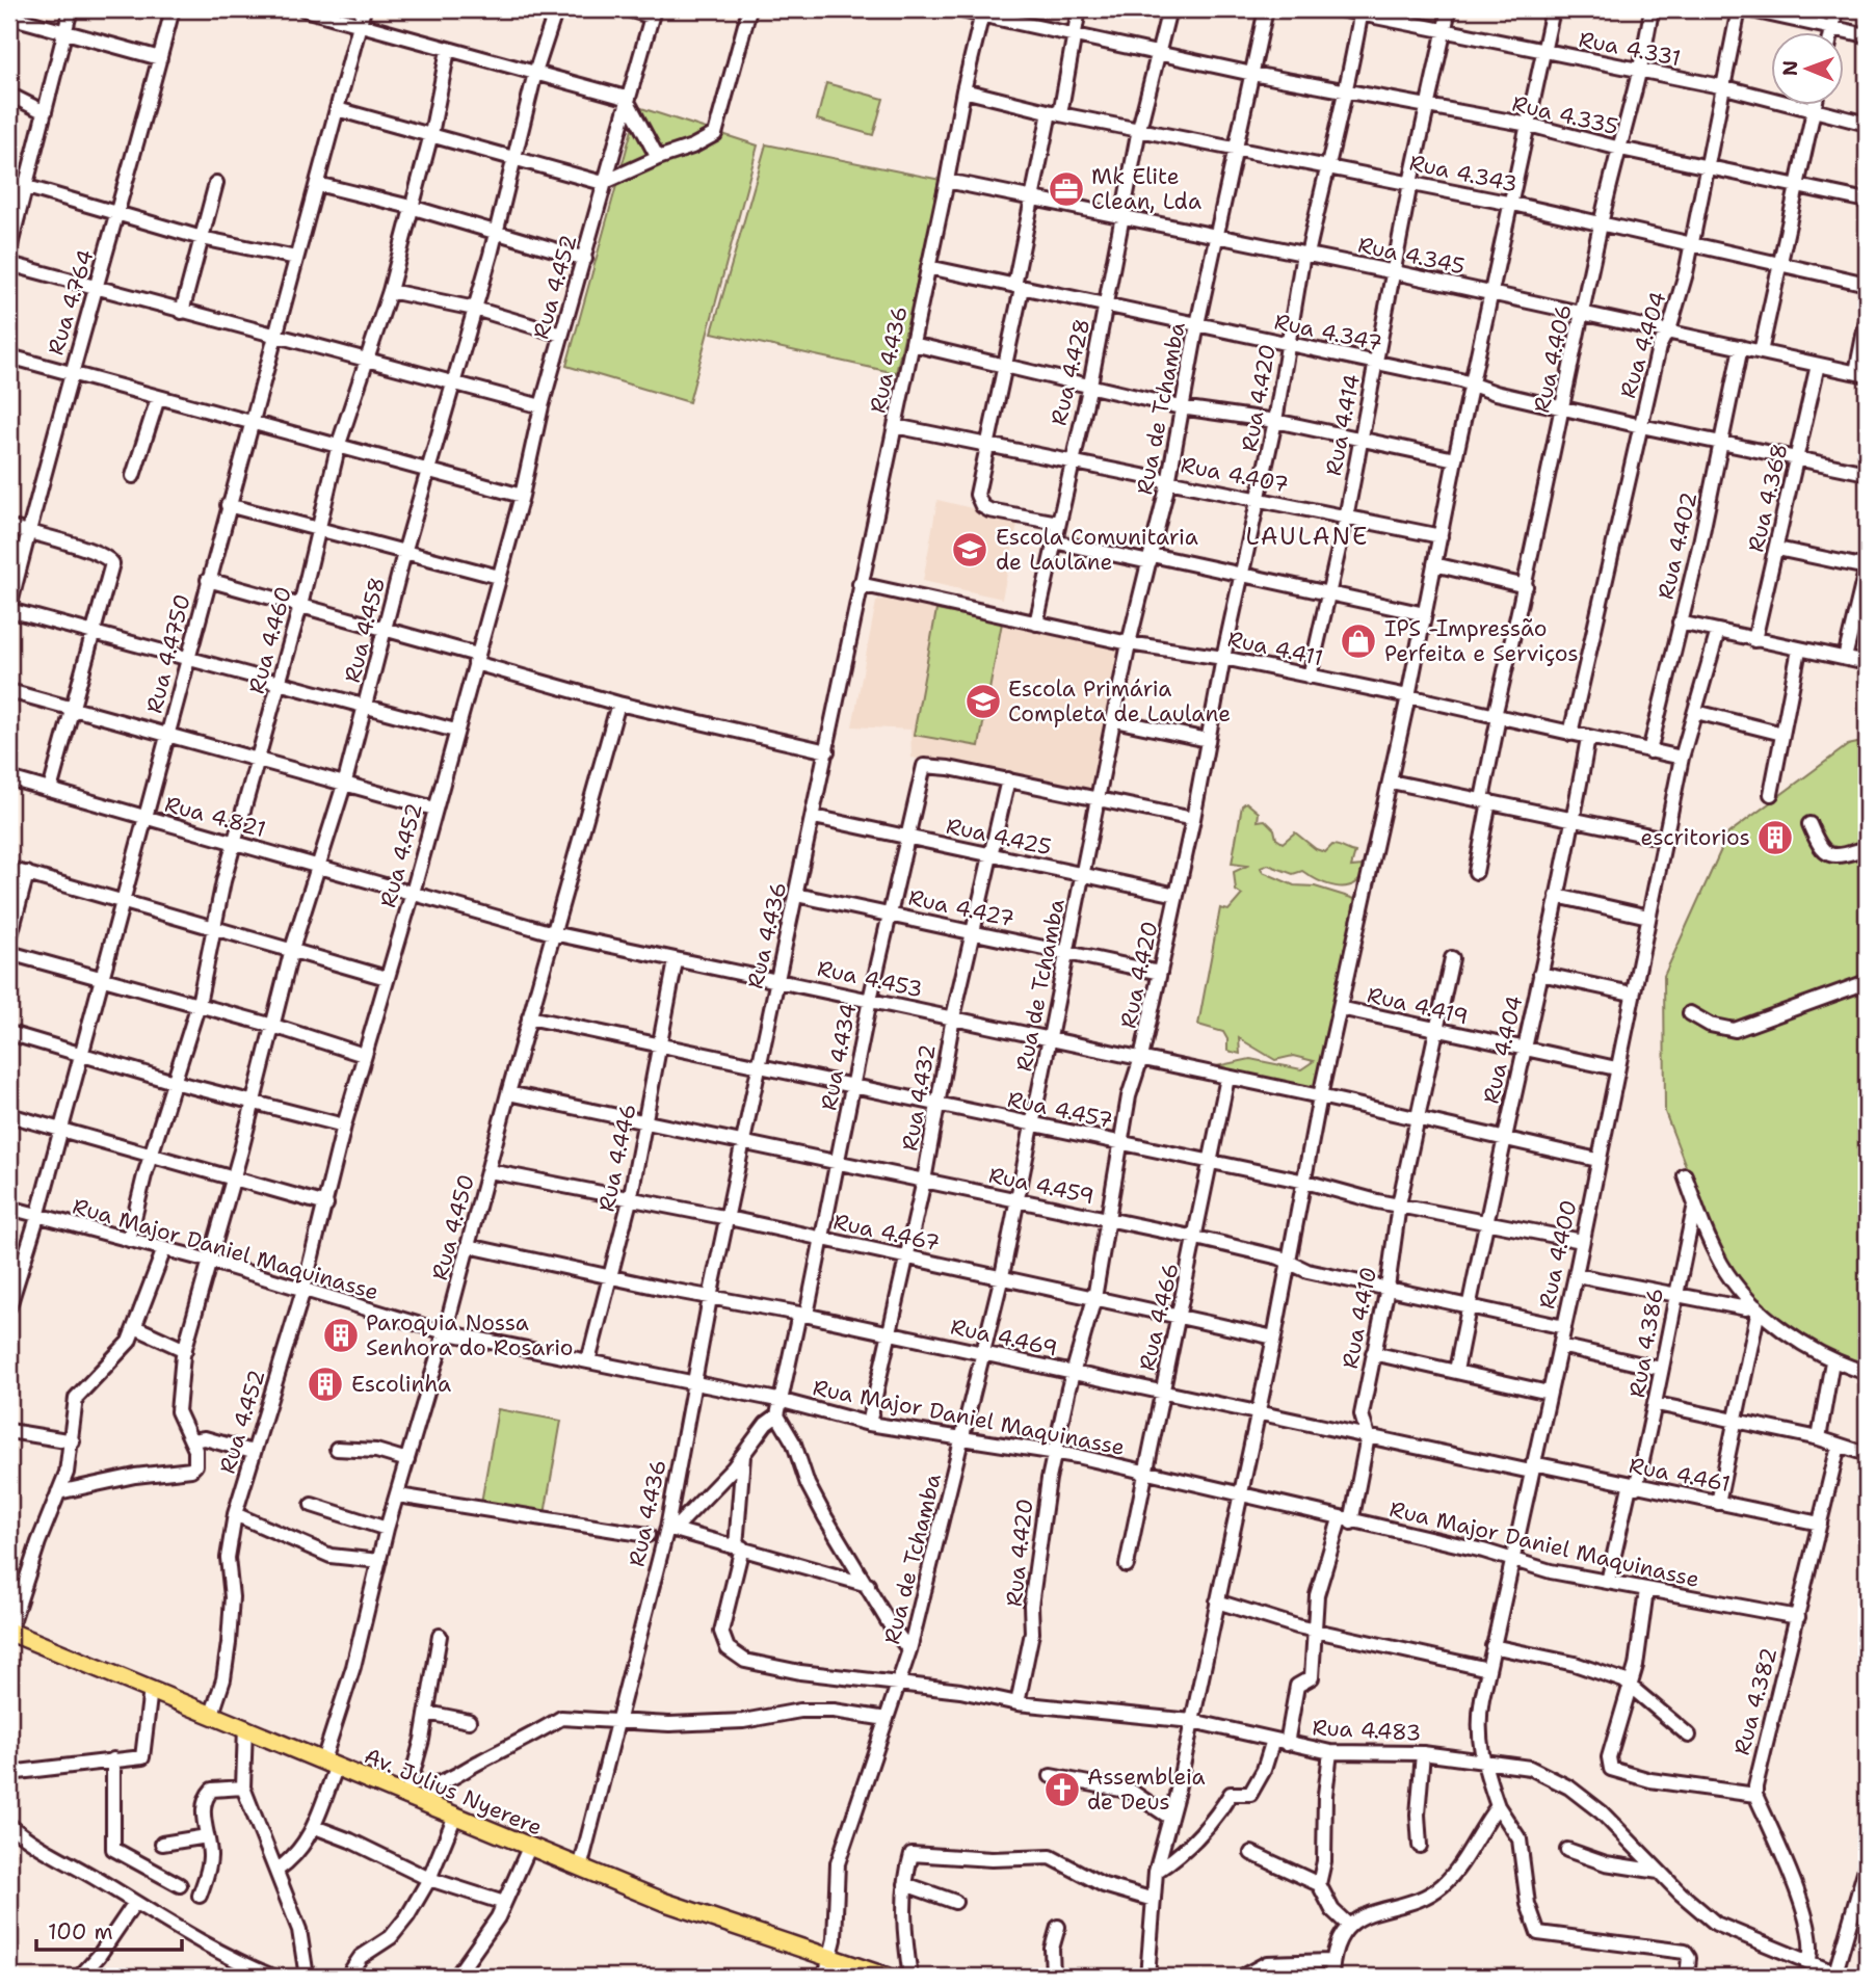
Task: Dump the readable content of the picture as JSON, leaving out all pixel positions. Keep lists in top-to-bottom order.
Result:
{
  "streets": {
    "main road": ["Av. Julius Nyerere"],
    "street": [
      "Rua 4.331",
      "Rua 4.335",
      "Rua 4.343",
      "Rua 4.345",
      "Rua 4.452",
      "Rua 4.764",
      "Rua 4.347",
      "Rua 4.404",
      "Rua 4.406",
      "Rua 4.436",
      "Rua 4.428",
      "Rua 4.420",
      "Rua de Tchamba",
      "Rua 4.414",
      "Rua 4.407",
      "Rua 4.368",
      "Rua 4.402",
      "Rua 4.458",
      "Rua 4.460",
      "Rua 4.411",
      "Rua 4.4750",
      "Rua 4.821",
      "Rua 4.425",
      "Rua 4.427",
      "Rua 4.453",
      "Rua 4.419",
      "Rua 4.434",
      "Rua 4.432",
      "Rua 4.457",
      "Rua 4.446",
      "Rua 4.459",
      "Rua 4.450",
      "Rua 4.467",
      "Rua Major Daniel Maquinasse",
      "Rua 4.400",
      "Rua 4.466",
      "Rua 4.410",
      "Rua 4.469",
      "Rua 4.386",
      "Rua 4.461",
      "Rua 4.382",
      "Rua 4.483"
    ]
  },
  "crossings": [
    ["Rua 4.331", "Rua 4.404"],
    ["Rua 4.331", "Rua 4.406"],
    ["Rua 4.331", "Rua 4.420"],
    ["Rua 4.331", "Rua 4.414"],
    ["Rua 4.335", "Rua 4.404"],
    ["Rua 4.335", "Rua 4.406"],
    ["Rua 4.335", "Rua 4.436"],
    ["Rua 4.335", "Rua 4.428"],
    ["Rua 4.335", "Rua 4.420"],
    ["Rua 4.335", "Rua de Tchamba"],
    ["Rua 4.335", "Rua 4.414"],
    ["Rua 4.343", "Rua 4.404"],
    ["Rua 4.343", "Rua 4.406"],
    ["Rua 4.343", "Rua 4.436"],
    ["Rua 4.343", "Rua 4.428"],
    ["Rua 4.343", "Rua 4.420"],
    ["Rua 4.343", "Rua de Tchamba"],
    ["Rua 4.343", "Rua 4.414"],
    ["Rua 4.345", "Rua 4.404"],
    ["Rua 4.345", "Rua 4.406"],
    ["Rua 4.345", "Rua 4.436"],
    ["Rua 4.345", "Rua 4.428"],
    ["Rua 4.345", "Rua 4.420"],
    ["Rua 4.345", "Rua de Tchamba"],
    ["Rua 4.345", "Rua 4.414"],
    ["Rua 4.345", "Rua 4.368"],
    ["Rua 4.345", "Rua 4.402"],
    ["Rua 4.452", "Rua 4.821"],
    ["Rua 4.452", "Rua 4.453"],
    ["Rua 4.452", "Rua Major Daniel Maquinasse"],
    ["Rua 4.452", "Av. Julius Nyerere"],
    ["Rua 4.347", "Rua 4.404"],
    ["Rua 4.347", "Rua 4.406"],
    ["Rua 4.347", "Rua 4.436"],
    ["Rua 4.347", "Rua 4.428"],
    ["Rua 4.347", "Rua 4.420"],
    ["Rua 4.347", "Rua de Tchamba"],
    ["Rua 4.347", "Rua 4.414"],
    ["Rua 4.347", "Rua 4.368"],
    ["Rua 4.347", "Rua 4.402"],
    ["Rua 4.404", "Rua 4.411"],
    ["Rua 4.404", "Rua 4.453"],
    ["Rua 4.404", "Rua 4.419"],
    ["Rua 4.404", "Rua 4.457"],
    ["Rua 4.404", "Rua 4.459"],
    ["Rua 4.406", "Rua 4.411"],
    ["Rua 4.436", "Rua 4.407"],
    ["Rua 4.436", "Rua 4.411"],
    ["Rua 4.436", "Rua 4.425"],
    ["Rua 4.436", "Rua 4.427"],
    ["Rua 4.436", "Rua 4.453"],
    ["Rua 4.436", "Rua 4.457"],
    ["Rua 4.436", "Rua 4.459"],
    ["Rua 4.436", "Rua 4.467"],
    ["Rua 4.436", "Rua Major Daniel Maquinasse"],
    ["Rua 4.436", "Rua 4.469"],
    ["Rua 4.436", "Av. Julius Nyerere"],
    ["Rua 4.428", "Rua 4.407"],
    ["Rua 4.428", "Rua 4.411"],
    ["Rua 4.420", "Rua 4.407"],
    ["Rua 4.420", "Rua 4.411"],
    ["Rua 4.420", "Rua 4.425"],
    ["Rua 4.420", "Rua 4.427"],
    ["Rua 4.420", "Rua 4.453"],
    ["Rua 4.420", "Rua 4.457"],
    ["Rua 4.420", "Rua 4.459"],
    ["Rua 4.420", "Rua 4.467"],
    ["Rua 4.420", "Rua Major Daniel Maquinasse"],
    ["Rua 4.420", "Rua 4.469"],
    ["Rua 4.420", "Rua 4.483"],
    ["Rua de Tchamba", "Rua 4.407"],
    ["Rua de Tchamba", "Rua 4.411"],
    ["Rua de Tchamba", "Rua 4.425"],
    ["Rua de Tchamba", "Rua 4.427"],
    ["Rua de Tchamba", "Rua 4.453"],
    ["Rua de Tchamba", "Rua 4.457"],
    ["Rua de Tchamba", "Rua 4.459"],
    ["Rua de Tchamba", "Rua 4.467"],
    ["Rua de Tchamba", "Rua Major Daniel Maquinasse"],
    ["Rua de Tchamba", "Rua 4.469"],
    ["Rua de Tchamba", "Rua 4.483"],
    ["Rua de Tchamba", "Av. Julius Nyerere"],
    ["Rua 4.414", "Rua 4.407"],
    ["Rua 4.414", "Rua 4.411"],
    ["Rua 4.402", "Rua 4.411"],
    ["Rua 4.458", "Rua 4.821"],
    ["Rua 4.458", "Rua Major Daniel Maquinasse"],
    ["Rua 4.460", "Rua 4.821"],
    ["Rua 4.460", "Rua Major Daniel Maquinasse"],
    ["Rua 4.411", "Rua 4.400"],
    ["Rua 4.4750", "Rua 4.821"],
    ["Rua 4.4750", "Rua Major Daniel Maquinasse"],
    ["Rua 4.821", "Rua 4.453"],
    ["Rua 4.425", "Rua 4.434"],
    ["Rua 4.425", "Rua 4.432"],
    ["Rua 4.427", "Rua 4.434"],
    ["Rua 4.427", "Rua 4.432"],
    ["Rua 4.453", "Rua 4.434"],
    ["Rua 4.453", "Rua 4.432"],
    ["Rua 4.453", "Rua 4.446"],
    ["Rua 4.453", "Rua 4.450"],
    ["Rua 4.453", "Rua 4.400"],
    ["Rua 4.453", "Rua 4.466"],
    ["Rua 4.453", "Rua 4.410"],
    ["Rua 4.419", "Rua 4.400"],
    ["Rua 4.419", "Rua 4.410"],
    ["Rua 4.434", "Rua 4.432"],
    ["Rua 4.434", "Rua 4.457"],
    ["Rua 4.434", "Rua 4.459"],
    ["Rua 4.434", "Rua 4.467"],
    ["Rua 4.434", "Rua Major Daniel Maquinasse"],
    ["Rua 4.434", "Rua 4.469"],
    ["Rua 4.432", "Rua 4.457"],
    ["Rua 4.432", "Rua 4.459"],
    ["Rua 4.432", "Rua 4.467"],
    ["Rua 4.432", "Rua Major Daniel Maquinasse"],
    ["Rua 4.432", "Rua 4.469"],
    ["Rua 4.457", "Rua 4.446"],
    ["Rua 4.457", "Rua 4.450"],
    ["Rua 4.457", "Rua 4.400"],
    ["Rua 4.457", "Rua 4.466"],
    ["Rua 4.457", "Rua 4.410"],
    ["Rua 4.446", "Rua 4.459"],
    ["Rua 4.446", "Rua 4.467"],
    ["Rua 4.446", "Rua Major Daniel Maquinasse"],
    ["Rua 4.446", "Rua 4.469"],
    ["Rua 4.459", "Rua 4.450"],
    ["Rua 4.459", "Rua 4.400"],
    ["Rua 4.459", "Rua 4.466"],
    ["Rua 4.459", "Rua 4.410"],
    ["Rua 4.450", "Rua 4.467"],
    ["Rua 4.450", "Rua Major Daniel Maquinasse"],
    ["Rua 4.450", "Rua 4.469"],
    ["Rua 4.450", "Av. Julius Nyerere"],
    ["Rua 4.467", "Rua 4.466"],
    ["Rua Major Daniel Maquinasse", "Rua 4.400"],
    ["Rua Major Daniel Maquinasse", "Rua 4.466"],
    ["Rua Major Daniel Maquinasse", "Rua 4.410"],
    ["Rua Major Daniel Maquinasse", "Rua 4.386"],
    ["Rua Major Daniel Maquinasse", "Rua 4.382"],
    ["Rua 4.400", "Rua 4.469"],
    ["Rua 4.400", "Rua 4.461"],
    ["Rua 4.400", "Rua 4.483"],
    ["Rua 4.466", "Rua 4.469"],
    ["Rua 4.410", "Rua 4.469"],
    ["Rua 4.410", "Rua 4.483"],
    ["Rua 4.469", "Rua 4.461"],
    ["Rua 4.386", "Rua 4.461"],
    ["Rua 4.461", "Rua 4.382"]
  ],
  "districts": ["LAULANE"],
  "places": {
    "office": ["Mk Elite Clean, Lda"],
    "school or university": ["Escola Comunitaria de Laulane", "Escola Primária Completa de Laulane"],
    "shop": ["IPS -Impressão Perfeita e Serviços"],
    "building": ["escritorios", "Paroquia Nossa Senhora do Rosario", "Escolinha"],
    "church": ["Assembleia de Deus"]
  },
  "scale_bar": "100 m",
  "north": "left"
}
